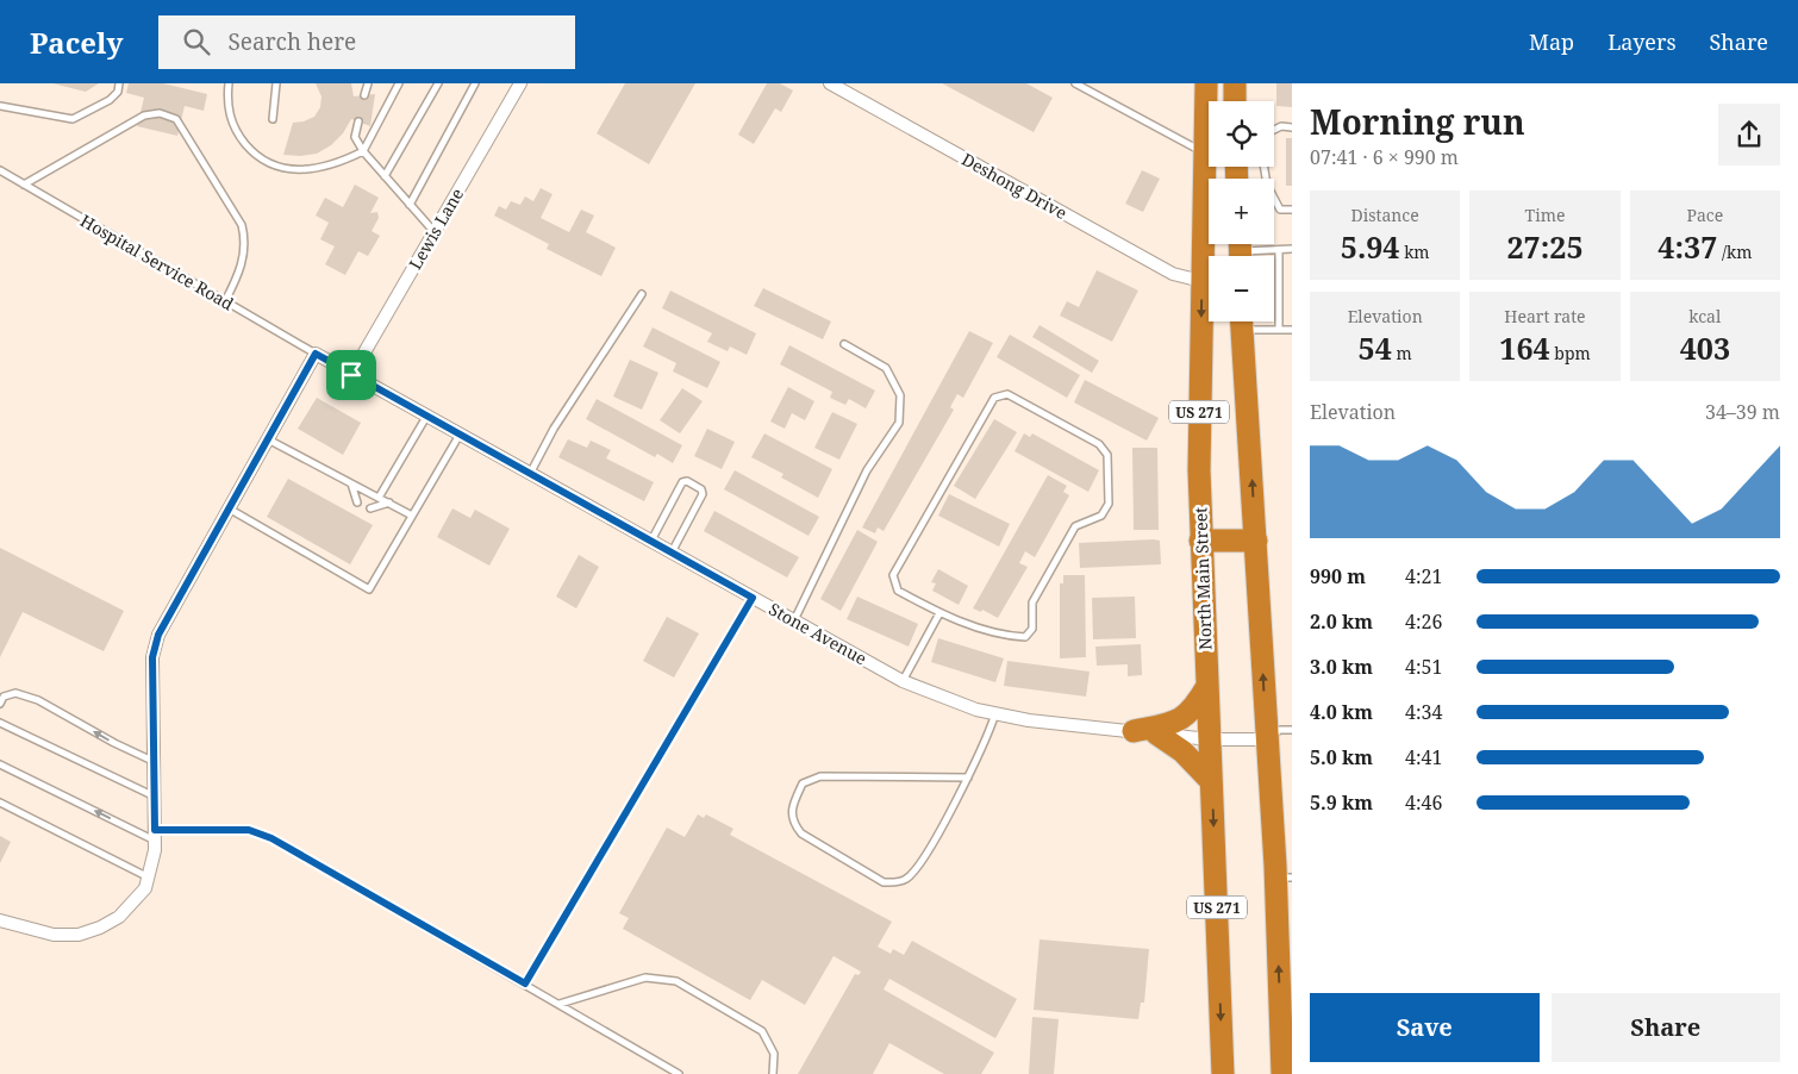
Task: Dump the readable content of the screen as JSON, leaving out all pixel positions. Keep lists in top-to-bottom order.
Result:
{
  "streets": {
    "highway": ["US 271", "North Main Street"],
    "street": ["Deshong Drive", "Lewis Lane", "Stone Avenue"],
    "lane": ["Hospital Service Road"]
  },
  "crossings": [
    ["Lewis Lane", "Stone Avenue"],
    ["Hospital Service Road", "Stone Avenue"],
    ["US 271", "Stone Avenue"],
    ["North Main Street", "Stone Avenue"]
  ],
  "page": {
    "header": "Pacely",
    "search": "Search here",
    "nav": ["Map", "Layers", "Share"],
    "heading": ["Morning run", "07:41 · 6 × 990 m"],
    "map_buttons": ["+", "−"],
    "stats": [
      ["Distance", "5.94 km"],
      ["Time", "27:25"],
      ["Pace", "4:37 /km"],
      ["Elevation", "54 m"],
      ["Heart rate", "164 bpm"],
      ["kcal", "403"]
    ],
    "chart": ["Elevation", "34–39 m"],
    "list": [
      {
        "name": "990 m",
        "note": "4:21"
      },
      {
        "name": "2.0 km",
        "note": "4:26"
      },
      {
        "name": "3.0 km",
        "note": "4:51"
      },
      {
        "name": "4.0 km",
        "note": "4:34"
      },
      {
        "name": "5.0 km",
        "note": "4:41"
      },
      {
        "name": "5.9 km",
        "note": "4:46"
      }
    ],
    "buttons": ["Save", "Share"]
  }
}
